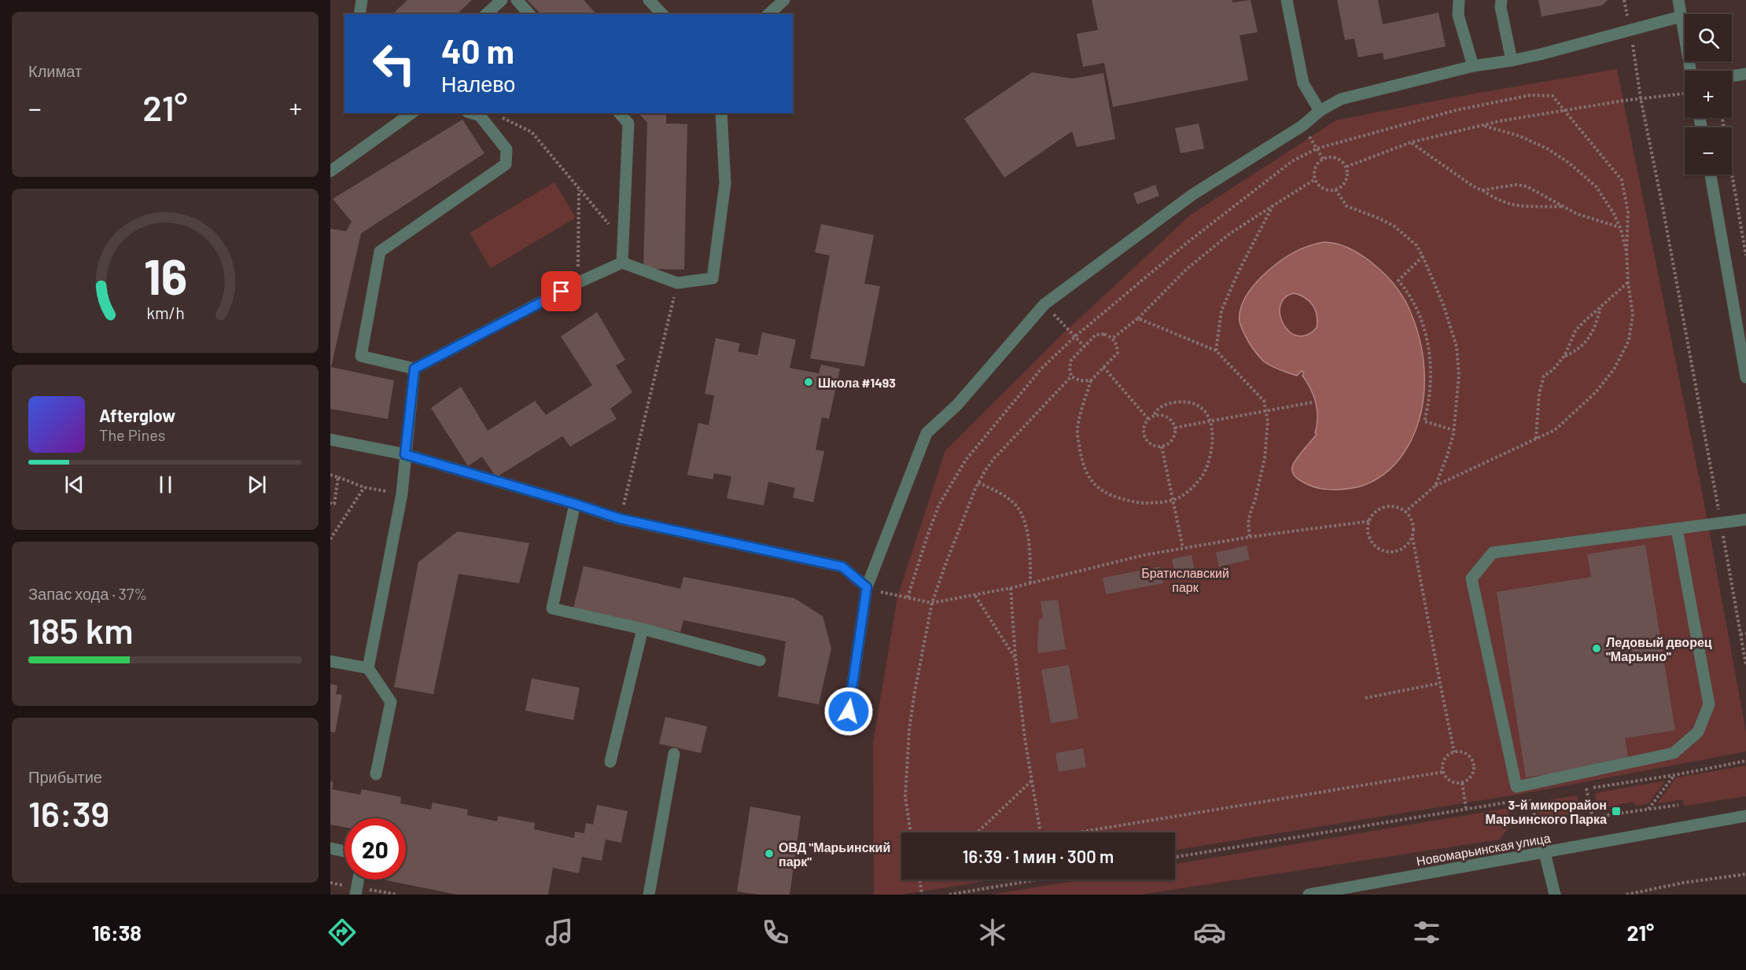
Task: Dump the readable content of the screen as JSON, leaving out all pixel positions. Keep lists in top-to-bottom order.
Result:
{
  "streets": {
    "street": ["Новомарьинская улица"]
  },
  "parks": ["Братиславский парк"],
  "places": {
    "other": ["Школа #1493", "Ледовый дворец \"Марьино\"", "ОВД \"Марьинский парк\""],
    "transit": ["3-й микрорайон Марьинского Парка"]
  },
  "page": {
    "tile": [
      "Климат",
      ["Запас хода · 37%", "185 km"],
      ["Прибытие", "16:39"]
    ],
    "map_buttons": ["+", "−"],
    "turn": ["40 m", "Налево"],
    "heat": ["−", "21°", "+"],
    "song": ["Afterglow", "The Pines"],
    "limit": "20",
    "trip": "16:39 · 1 мин · 300 m",
    "tabs": ["16:38", "21°"],
    "gauge": ["16", "km/h"]
  }
}
